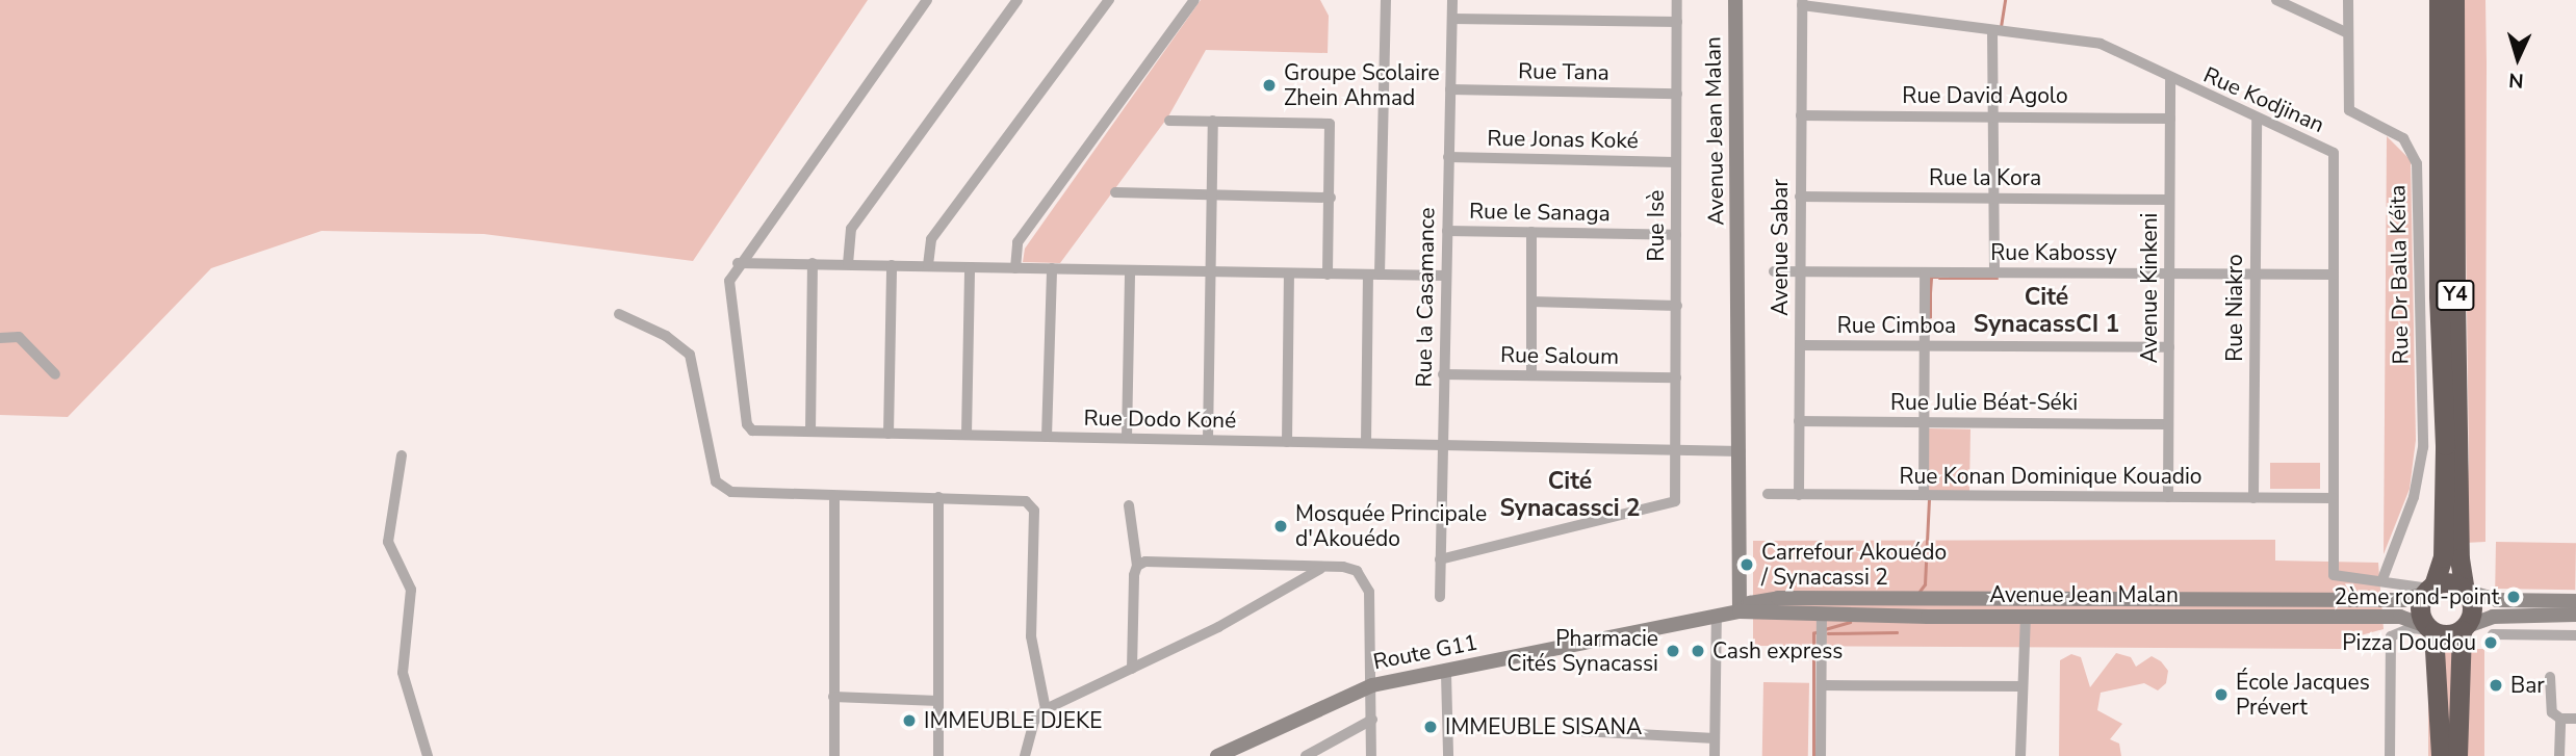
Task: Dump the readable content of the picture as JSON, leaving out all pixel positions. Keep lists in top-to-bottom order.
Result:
{
  "streets": {
    "highway": ["Y4"],
    "main road": ["Avenue Jean Malan", "Route G11"],
    "street": [
      "Rue Tana",
      "Rue David Agolo",
      "Rue Kodjinan",
      "Rue Jonas Koké",
      "Rue la Kora",
      "Rue le Sanaga",
      "Rue Isè",
      "Avenue Sabar",
      "Rue Kabossy",
      "Rue Dr Balla Kéita",
      "Avenue Kinkeni",
      "Rue la Casamance",
      "Rue Niakro",
      "Rue Cimboa",
      "Rue Saloum",
      "Rue Julie Béat-Séki",
      "Rue Dodo Koné",
      "Rue Konan Dominique Kouadio"
    ]
  },
  "crossings": [
    ["Rue Tana", "Rue Isè"],
    ["Rue Tana", "Rue la Casamance"],
    ["Rue David Agolo", "Avenue Sabar"],
    ["Rue David Agolo", "Avenue Kinkeni"],
    ["Rue Kodjinan", "Avenue Jean Malan"],
    ["Rue Kodjinan", "Avenue Sabar"],
    ["Rue Kodjinan", "Rue Kabossy"],
    ["Rue Kodjinan", "Rue Dr Balla Kéita"],
    ["Rue Kodjinan", "Avenue Kinkeni"],
    ["Rue Kodjinan", "Y4"],
    ["Rue Kodjinan", "Rue Niakro"],
    ["Rue Kodjinan", "Rue Konan Dominique Kouadio"],
    ["Avenue Jean Malan", "Y4"],
    ["Avenue Jean Malan", "Rue Dodo Koné"],
    ["Avenue Jean Malan", "Route G11"],
    ["Rue Jonas Koké", "Rue Isè"],
    ["Rue Jonas Koké", "Rue la Casamance"],
    ["Rue la Kora", "Avenue Sabar"],
    ["Rue la Kora", "Avenue Kinkeni"],
    ["Rue le Sanaga", "Rue Isè"],
    ["Rue le Sanaga", "Rue la Casamance"],
    ["Rue Isè", "Rue la Casamance"],
    ["Rue Isè", "Rue Saloum"],
    ["Rue Isè", "Rue Dodo Koné"],
    ["Avenue Sabar", "Rue Kabossy"],
    ["Avenue Sabar", "Rue Cimboa"],
    ["Avenue Sabar", "Rue Julie Béat-Séki"],
    ["Avenue Sabar", "Rue Konan Dominique Kouadio"],
    ["Rue Kabossy", "Avenue Kinkeni"],
    ["Rue Kabossy", "Rue Niakro"],
    ["Avenue Kinkeni", "Rue Cimboa"],
    ["Avenue Kinkeni", "Rue Julie Béat-Séki"],
    ["Avenue Kinkeni", "Rue Konan Dominique Kouadio"],
    ["Rue la Casamance", "Rue Saloum"],
    ["Rue la Casamance", "Rue Dodo Koné"],
    ["Rue Niakro", "Rue Konan Dominique Kouadio"]
  ],
  "districts": ["Cité SynacassCI 1", "Cité Synacassci 2"],
  "places": [
    "Groupe Scolaire Zhein Ahmad",
    "Mosquée Principale d'Akouédo",
    "Carrefour Akouédo / Synacassi 2",
    "2ème rond-point",
    "Pizza Doudou",
    "Pharmacie Cités Synacassi",
    "Cash express",
    "Bar",
    "École Jacques Prévert",
    "IMMEUBLE DJEKE",
    "IMMEUBLE SISANA"
  ],
  "north": "bottom"
}
